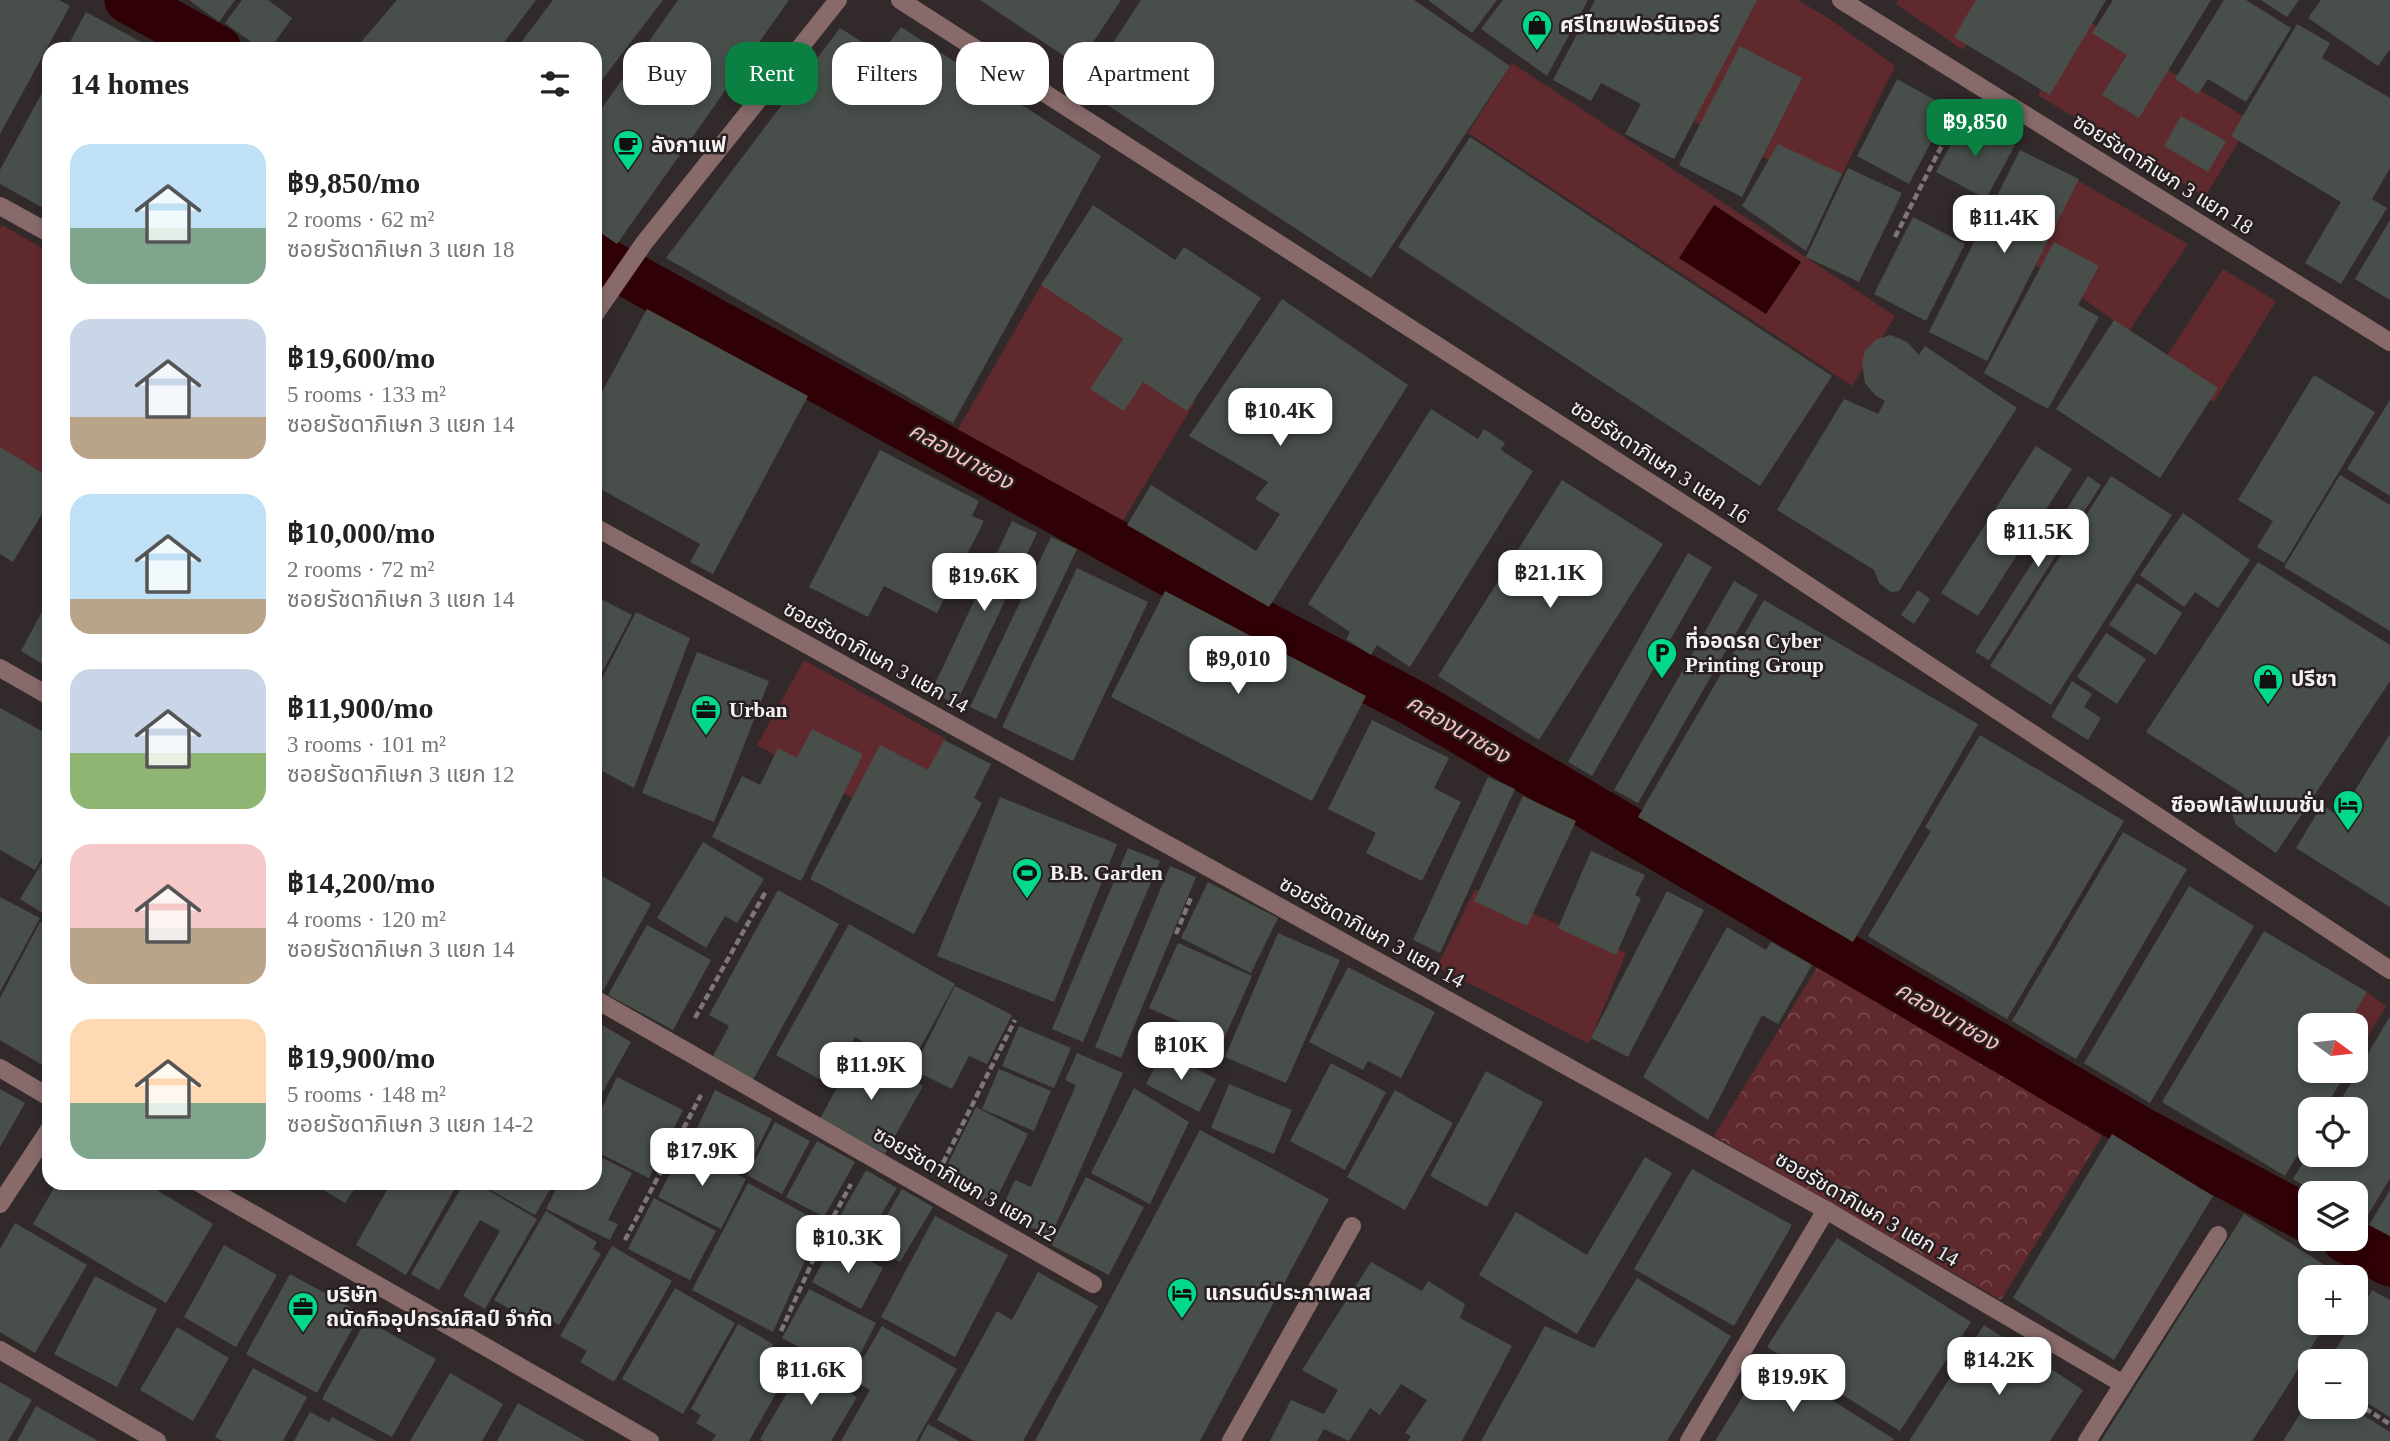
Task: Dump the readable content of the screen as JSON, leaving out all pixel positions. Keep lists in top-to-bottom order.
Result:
{
  "streets": {
    "street": [
      "ซอยรัชดาภิเษก 3 แยก 18",
      "ซอยรัชดาภิเษก 3 แยก 16",
      "ซอยรัชดาภิเษก 3 แยก 14",
      "ซอยรัชดาภิเษก 3 แยก 12"
    ]
  },
  "water": ["คลองนาซอง"],
  "places": {
    "shop": ["ศรีไทยเฟอร์นิเจอร์", "ปรีชา"],
    "cafe": ["ลังกาแฟ"],
    "parking": ["ที่จอดรถ Cyber Printing Group"],
    "office": ["Urban", "บริษัท ถนัดกิจอุปกรณ์ศิลป์ จำกัด"],
    "hotel": ["ซีออฟเลิฟแมนชั่น", "แกรนด์ประภาเพลส"],
    "sports": ["B.B. Garden"]
  },
  "north": "right",
  "page": {
    "chip": [
      "Buy",
      "Rent",
      "Filters",
      "New",
      "Apartment"
    ],
    "heading": "14 homes",
    "price": [
      "฿9,850",
      "฿11.4K",
      "฿10.4K",
      "฿11.5K",
      "฿21.1K",
      "฿19.6K",
      "฿9,010",
      "฿10K",
      "฿11.9K",
      "฿17.9K",
      "฿10.3K",
      "฿14.2K",
      "฿11.6K",
      "฿19.9K"
    ],
    "list": [
      {
        "name": "฿9,850/mo",
        "note": "2 rooms · 62 m² · ซอยรัชดาภิเษก 3 แยก 18"
      },
      {
        "name": "฿19,600/mo",
        "note": "5 rooms · 133 m² · ซอยรัชดาภิเษก 3 แยก 14"
      },
      {
        "name": "฿10,000/mo",
        "note": "2 rooms · 72 m² · ซอยรัชดาภิเษก 3 แยก 14"
      },
      {
        "name": "฿11,900/mo",
        "note": "3 rooms · 101 m² · ซอยรัชดาภิเษก 3 แยก 12"
      },
      {
        "name": "฿14,200/mo",
        "note": "4 rooms · 120 m² · ซอยรัชดาภิเษก 3 แยก 14"
      },
      {
        "name": "฿19,900/mo",
        "note": "5 rooms · 148 m² · ซอยรัชดาภิเษก 3 แยก 14-2"
      }
    ],
    "map_buttons": ["+", "−"]
  }
}
